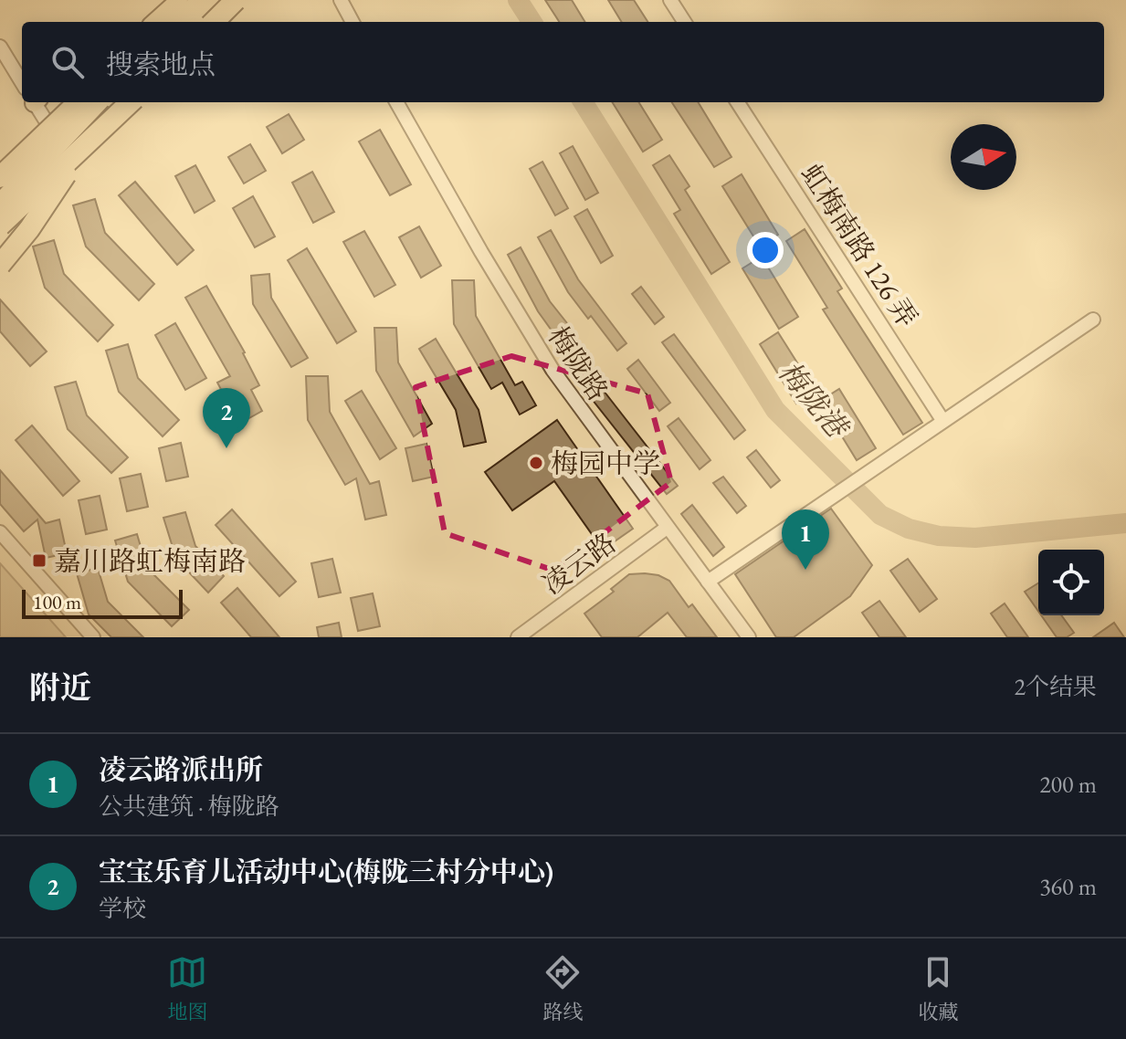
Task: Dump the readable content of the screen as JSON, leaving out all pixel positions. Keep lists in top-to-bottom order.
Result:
{
  "streets": {
    "street": ["虹梅南路 126 弄", "梅陇路", "凌云路"]
  },
  "crossings": [
    ["梅陇路", "凌云路"]
  ],
  "water": ["梅陇港"],
  "places": {
    "other": ["梅园中学"],
    "transit": ["嘉川路虹梅南路"]
  },
  "scale_bar": "100 m",
  "north": "right",
  "page": {
    "search": "搜索地点",
    "pins": ["2", "1"],
    "scale": "100 m",
    "heading": ["附近", "2个结果"],
    "list": [
      {
        "mark": "1",
        "name": "凌云路派出所",
        "note": "公共建筑 · 梅陇路",
        "value": "200 m"
      },
      {
        "mark": "2",
        "name": "宝宝乐育儿活动中心(梅陇三村分中心)",
        "note": "学校",
        "value": "360 m"
      }
    ],
    "nav": ["地图", "路线", "收藏"]
  }
}
